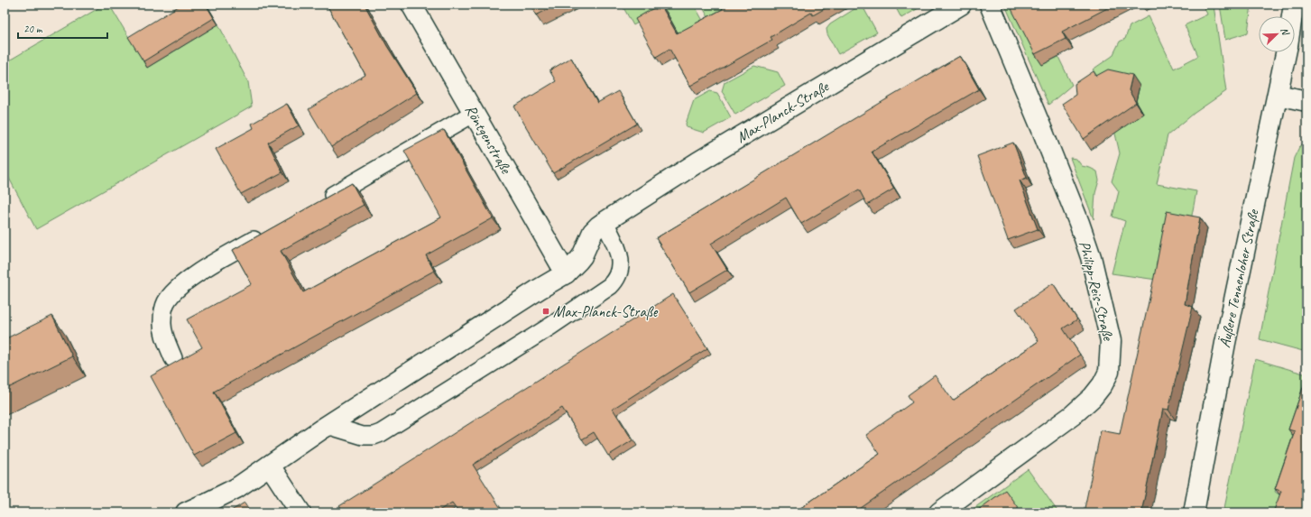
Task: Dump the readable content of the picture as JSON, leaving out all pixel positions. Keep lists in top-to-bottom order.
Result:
{
  "streets": {
    "street": [
      "Max-Planck-Straße",
      "Röntgenstraße",
      "Äußere Tennenloher Straße",
      "Philipp-Reis-Straße"
    ]
  },
  "crossings": [
    ["Max-Planck-Straße", "Röntgenstraße"]
  ],
  "places": {
    "transit": ["Max-Planck-Straße"]
  },
  "scale_bar": "20 m",
  "north": "top right"
}
